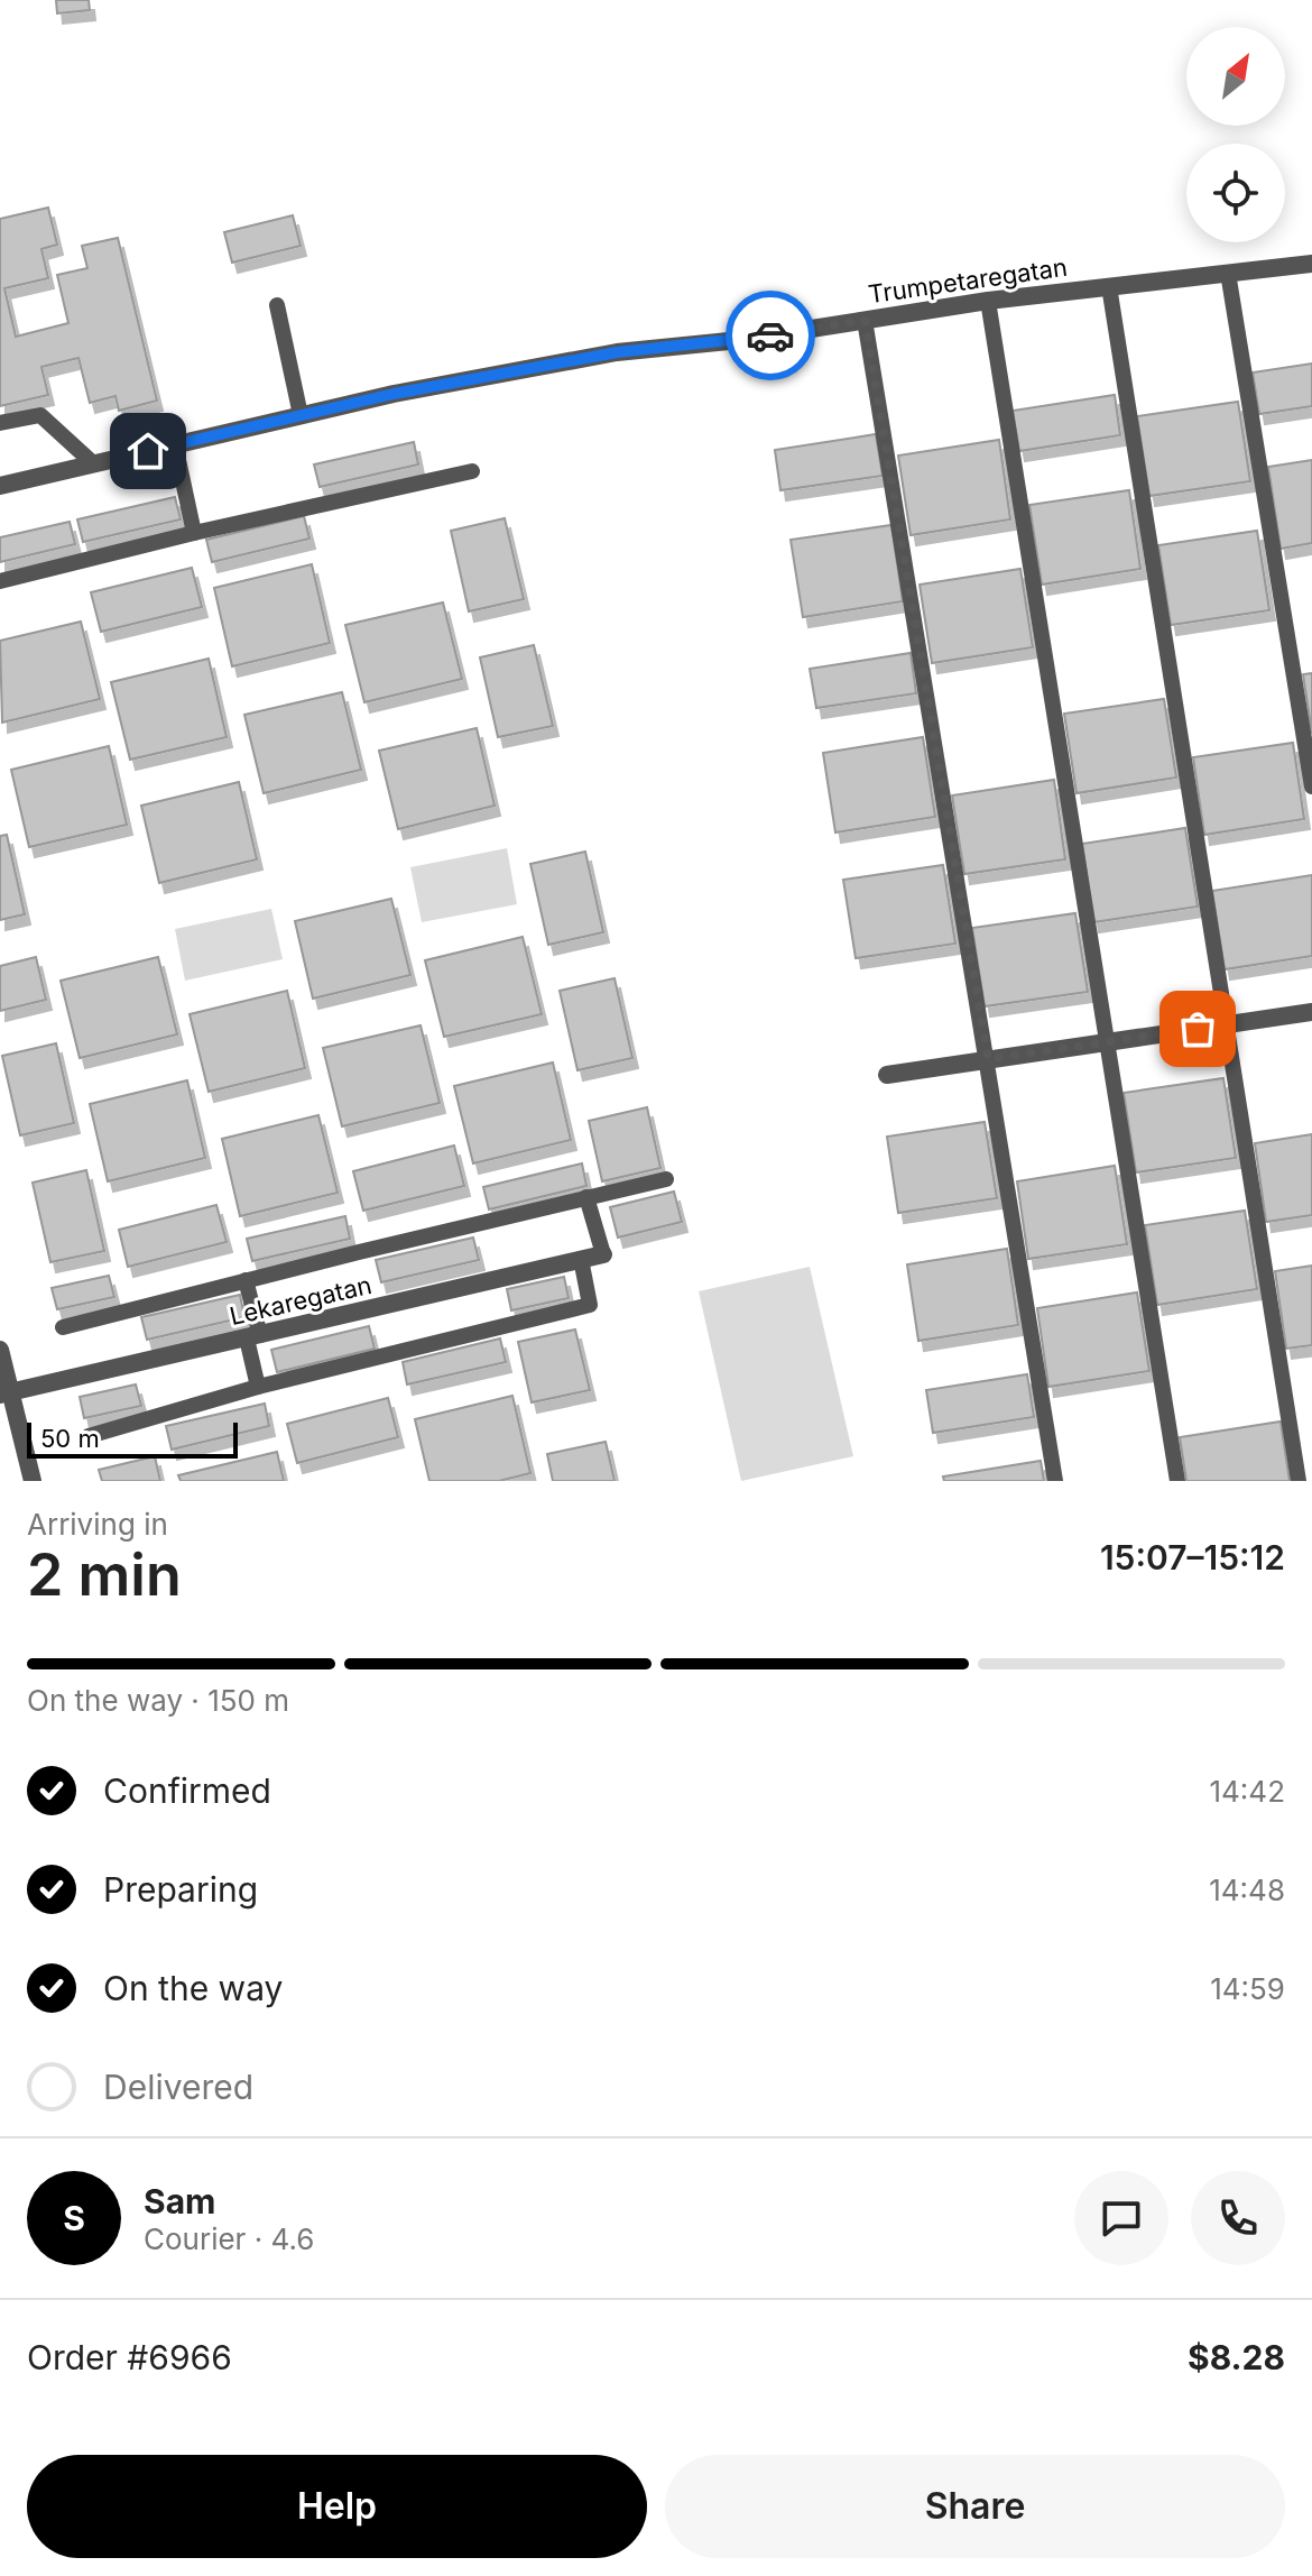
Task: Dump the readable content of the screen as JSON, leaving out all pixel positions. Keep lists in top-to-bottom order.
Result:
{
  "streets": {
    "street": ["Trumpetaregatan", "Lekaregatan"]
  },
  "scale_bar": "50 m",
  "north": "top right",
  "page": {
    "scale": "50 m",
    "heading": ["2 min", "Arriving in", "15:07–15:12"],
    "panel": [
      "Sam",
      "Courier · 4.6",
      "Order #6966",
      "$8.28"
    ],
    "bar": "On the way · 150 m",
    "list": [
      ["Confirmed", "14:42"],
      ["Preparing", "14:48"],
      ["On the way", "14:59"],
      "Delivered"
    ],
    "round": "S",
    "buttons": ["Help", "Share"]
  }
}
